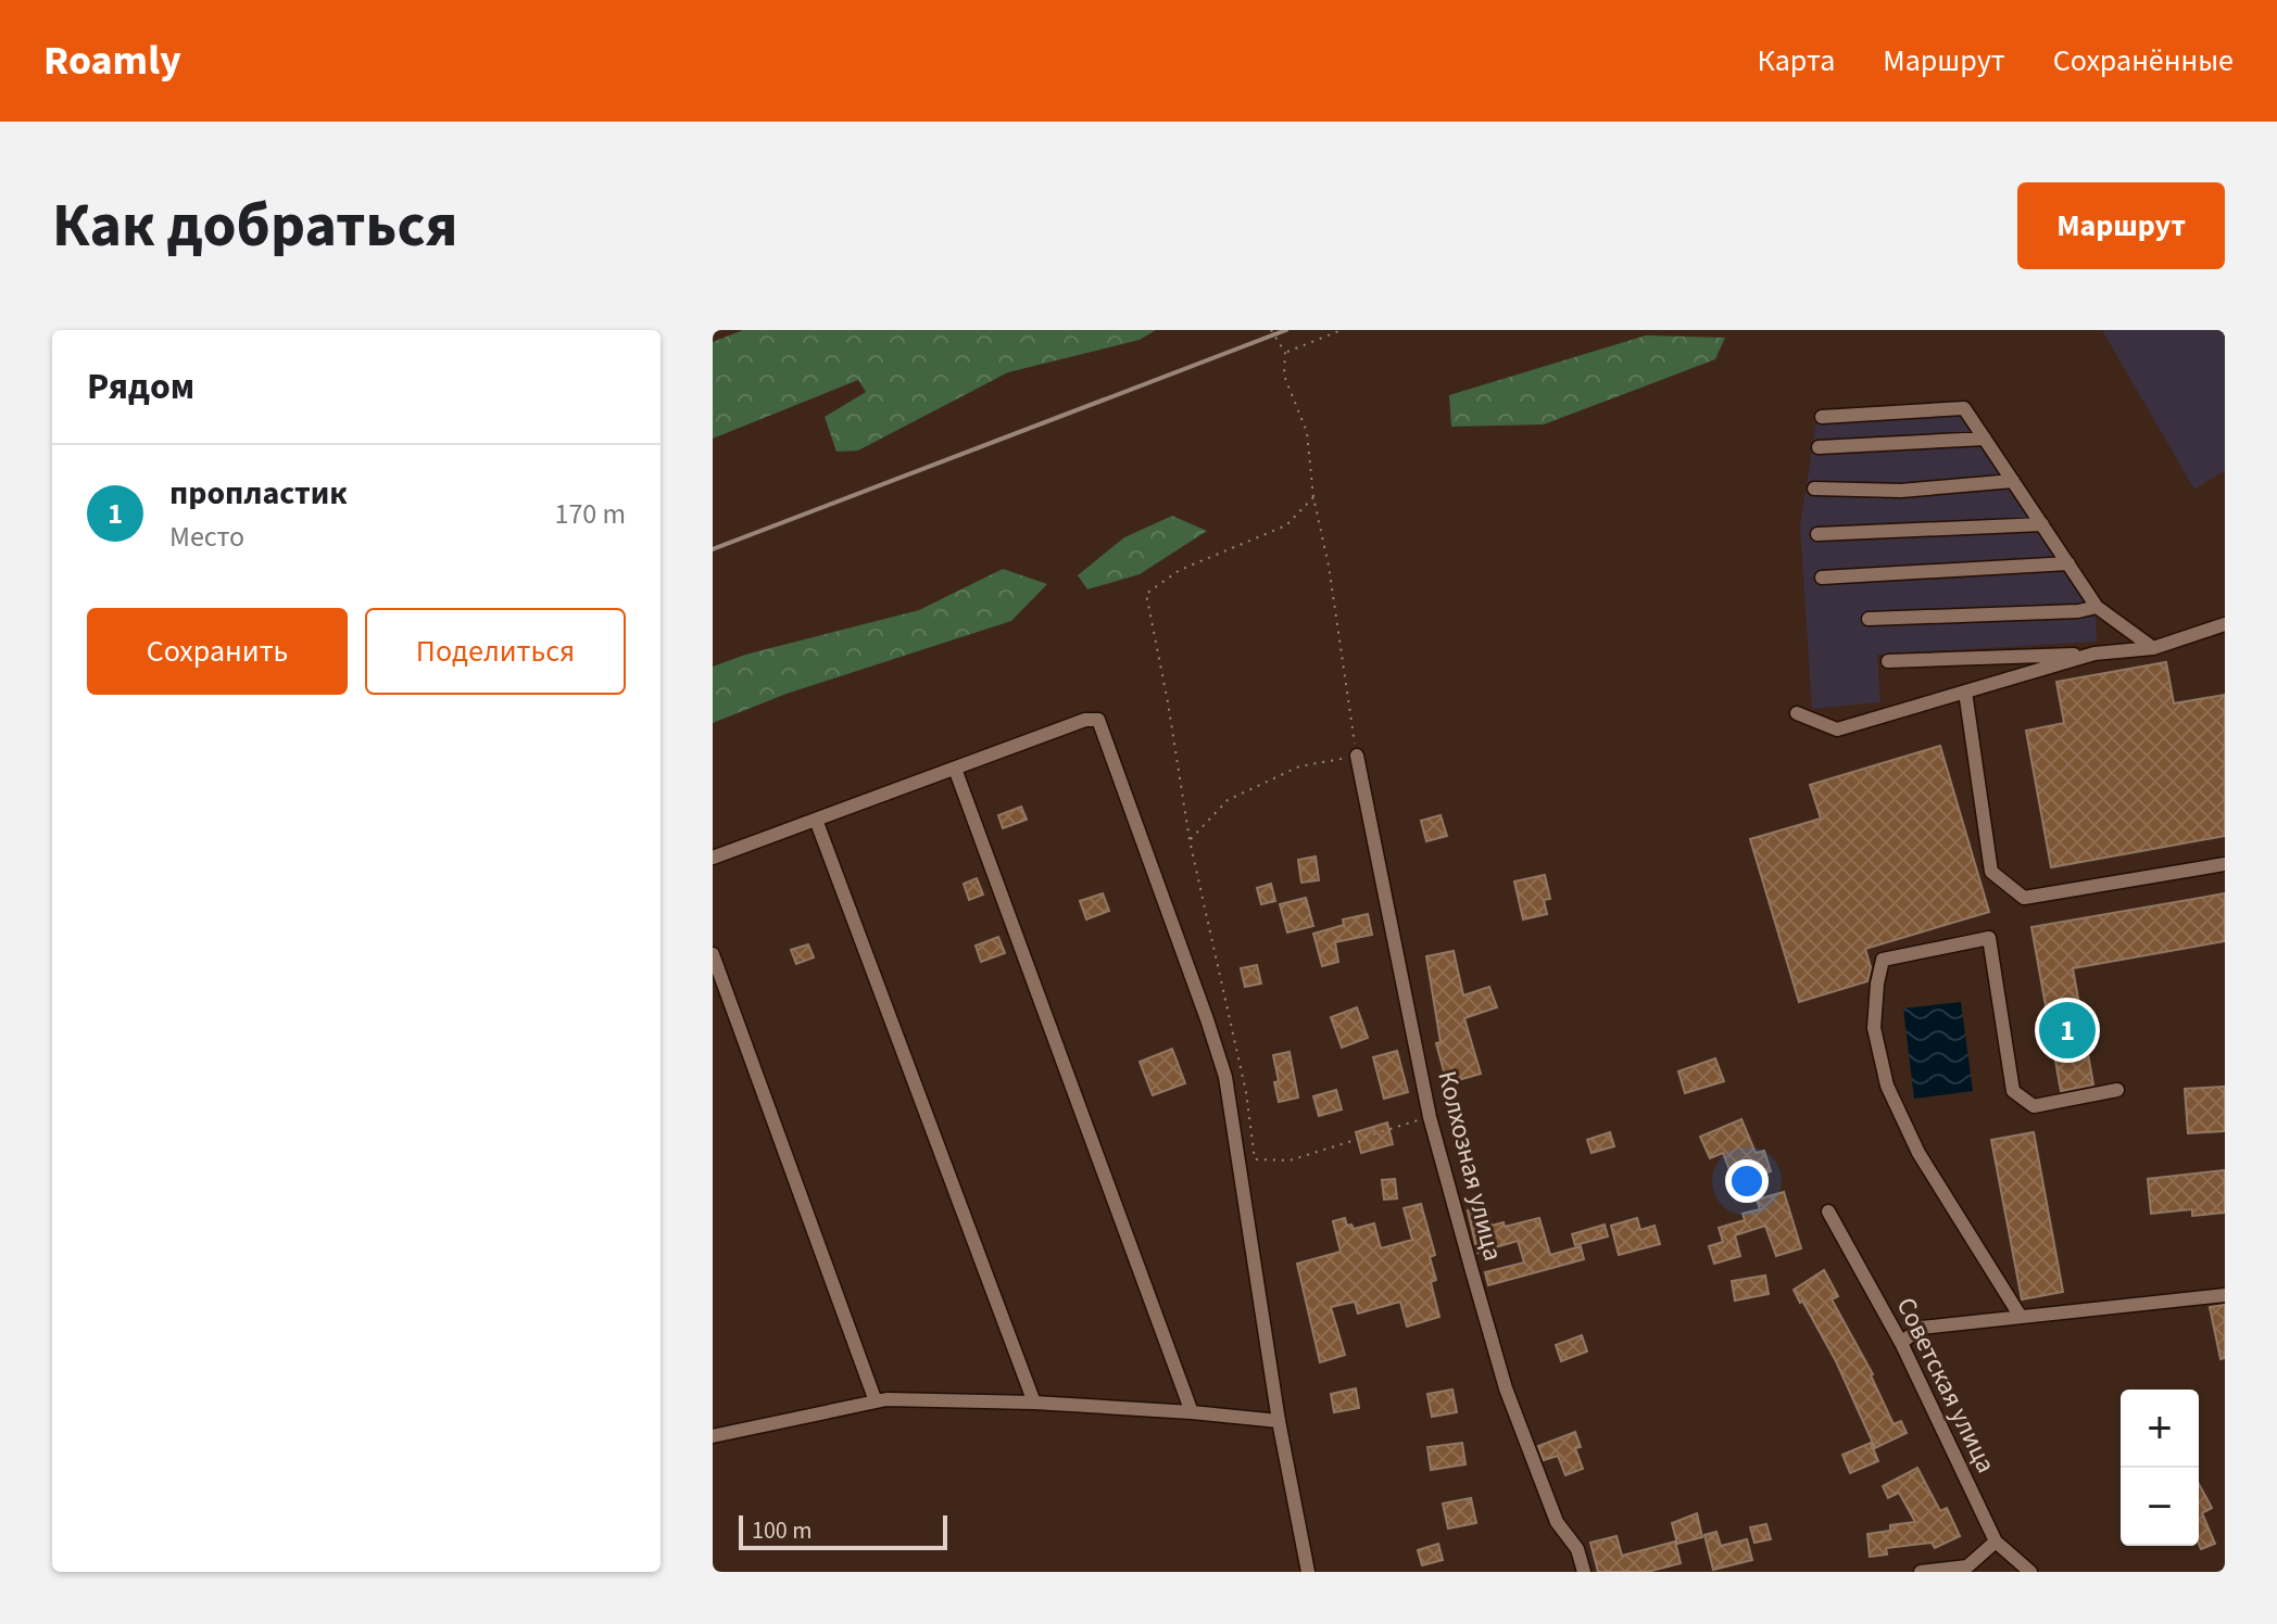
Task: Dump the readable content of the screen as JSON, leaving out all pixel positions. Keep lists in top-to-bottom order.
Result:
{
  "streets": {
    "street": ["Колхозная улица", "Советская улица"]
  },
  "scale_bar": "100 m",
  "page": {
    "header": "Roamly",
    "nav": ["Карта", "Маршрут", "Сохранённые"],
    "buttons": [
      "Маршрут",
      ["Сохранить", "Поделиться"]
    ],
    "title": "Как добраться",
    "heading": "Рядом",
    "list": [
      {
        "mark": "1",
        "name": "пропластик",
        "note": "Место",
        "value": "170 m"
      }
    ],
    "pins": "1",
    "map_buttons": ["+", "−"],
    "scale": "100 m"
  }
}
